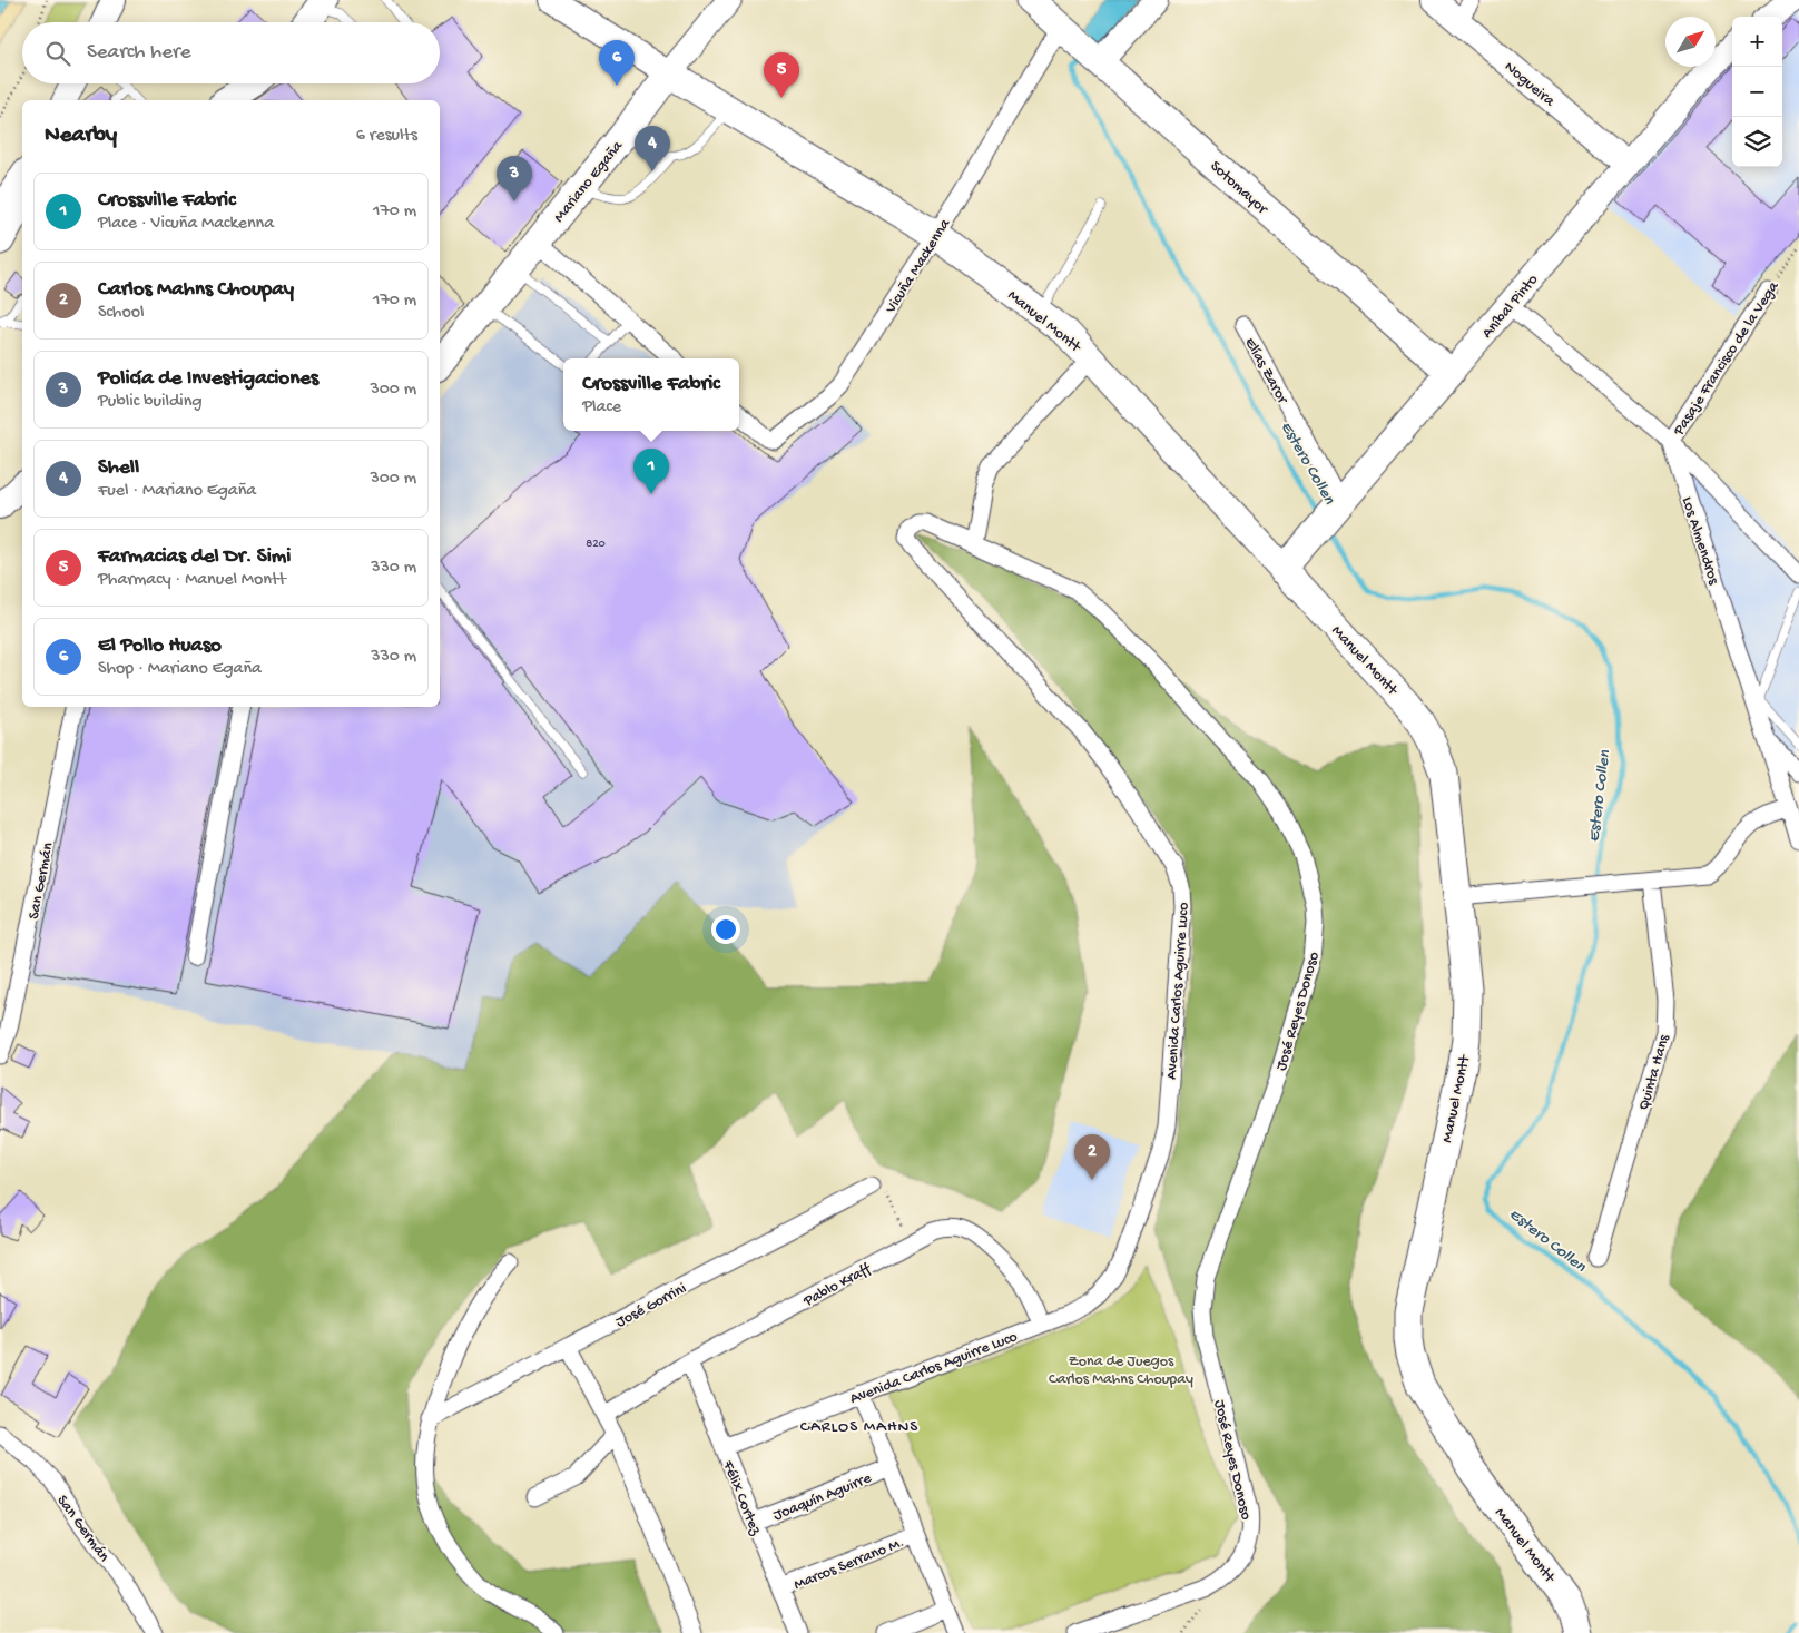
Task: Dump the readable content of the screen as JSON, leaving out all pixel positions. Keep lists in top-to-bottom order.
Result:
{
  "streets": {
    "main road": [
      "Mariano Egaña",
      "Sotomayor",
      "Aníbal Pinto",
      "Manuel Montt"
    ],
    "street": [
      "Nogueira",
      "Vicuña Mackenna",
      "Pasaje Francisco de la Vega",
      "Elías Zaror",
      "Los Almendros",
      "San Germán",
      "Avenida Carlos Aguirre Luco",
      "José Reyes Donoso",
      "Quinta Hans",
      "Pablo Kraff",
      "José Gorrini",
      "Joaquín Aguirre",
      "Félix Cortez",
      "Marcos Serrano M."
    ]
  },
  "crossings": [
    ["Nogueira", "Aníbal Pinto"],
    ["Mariano Egaña", "Manuel Montt"],
    ["Sotomayor", "Vicuña Mackenna"],
    ["Sotomayor", "Aníbal Pinto"],
    ["Vicuña Mackenna", "Manuel Montt"],
    ["Aníbal Pinto", "Manuel Montt"],
    ["Aníbal Pinto", "Elías Zaror"],
    ["Pasaje Francisco de la Vega", "Los Almendros"],
    ["Avenida Carlos Aguirre Luco", "José Reyes Donoso"],
    ["Avenida Carlos Aguirre Luco", "Pablo Kraff"],
    ["Avenida Carlos Aguirre Luco", "Félix Cortez"],
    ["Pablo Kraff", "Félix Cortez"],
    ["Joaquín Aguirre", "Félix Cortez"],
    ["Félix Cortez", "Marcos Serrano M."]
  ],
  "districts": ["CARLOS MAHNS"],
  "water": ["Estero Collen"],
  "parks": ["Zona de Juegos Carlos Mahns Choupay"],
  "house_numbers": ["820"],
  "north": "top right",
  "page": {
    "map_buttons": ["+", "−"],
    "search": "Search here",
    "pins": [
      "6",
      "5",
      "4",
      "3",
      "1",
      "2"
    ],
    "heading": ["Nearby", "6 results"],
    "list": [
      {
        "mark": "1",
        "name": "Crossville Fabric",
        "note": "Place · Vicuña Mackenna",
        "value": "170 m"
      },
      {
        "mark": "2",
        "name": "Carlos Mahns Choupay",
        "note": "School",
        "value": "170 m"
      },
      {
        "mark": "3",
        "name": "Policía de Investigaciones",
        "note": "Public building",
        "value": "300 m"
      },
      {
        "mark": "4",
        "name": "Shell",
        "note": "Fuel · Mariano Egaña",
        "value": "300 m"
      },
      {
        "mark": "5",
        "name": "Farmacias del Dr. Simi",
        "note": "Pharmacy · Manuel Montt",
        "value": "330 m"
      },
      {
        "mark": "6",
        "name": "El Pollo Huaso",
        "note": "Shop · Mariano Egaña",
        "value": "330 m"
      }
    ],
    "popup": ["Crossville Fabric", "Place"]
  }
}
